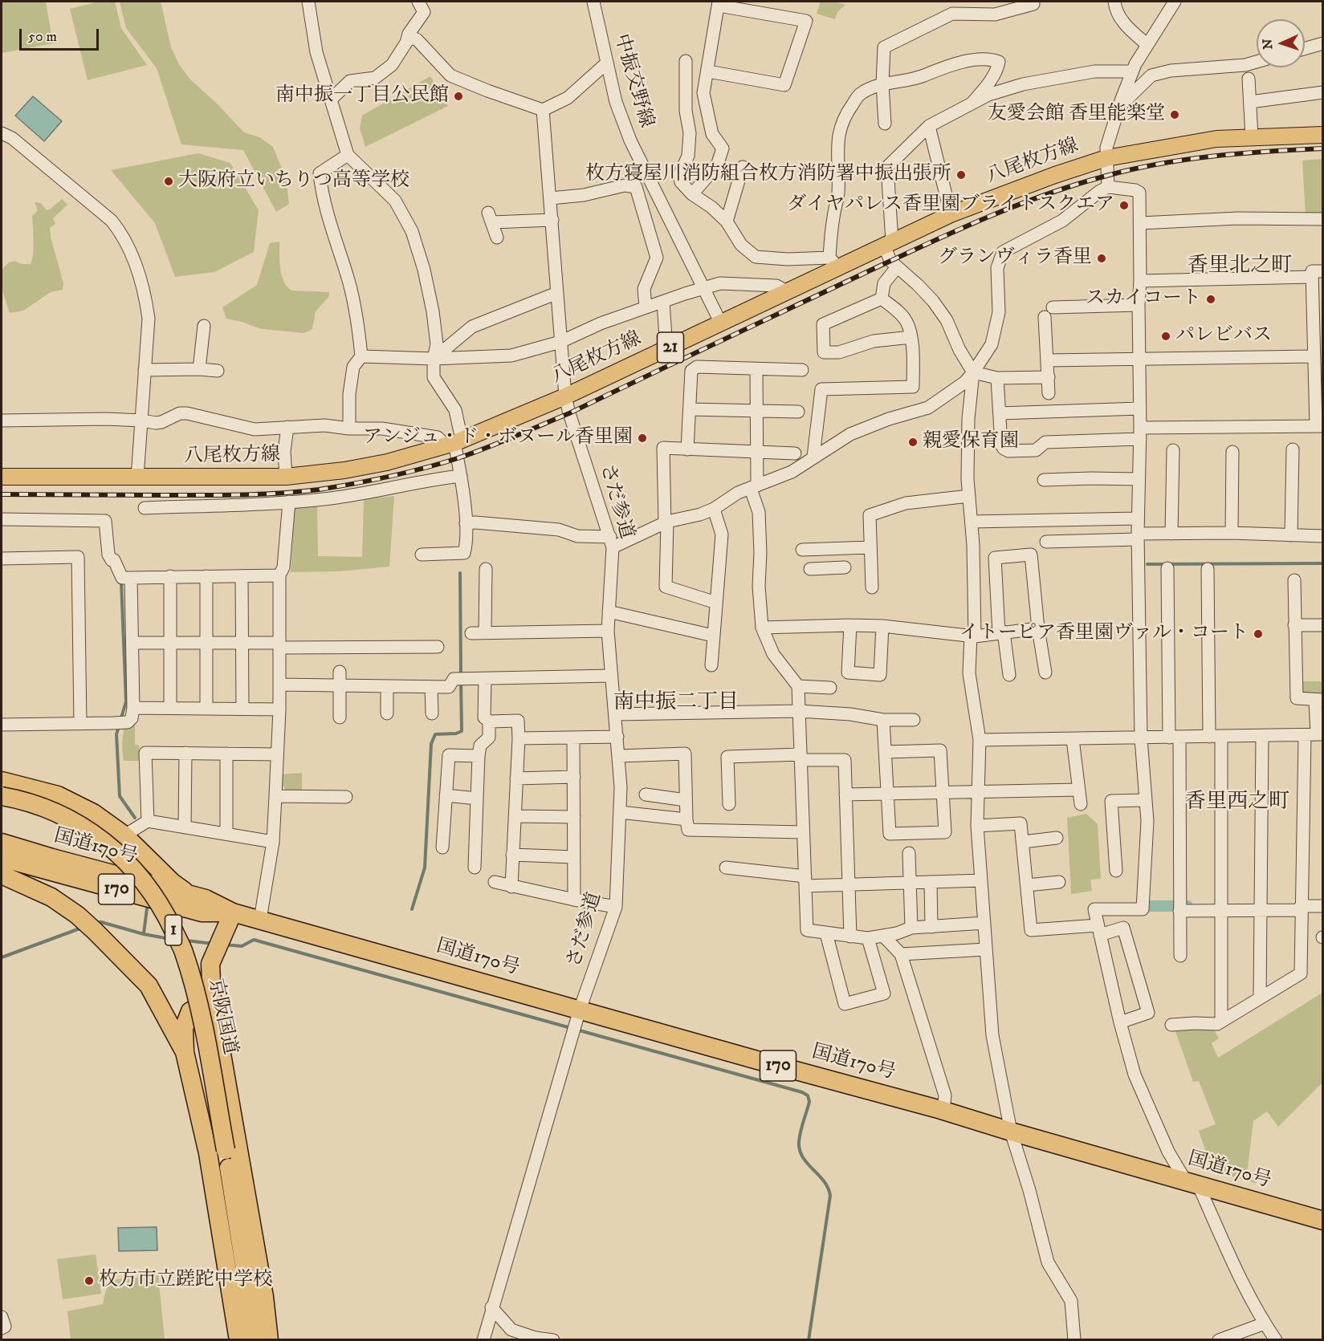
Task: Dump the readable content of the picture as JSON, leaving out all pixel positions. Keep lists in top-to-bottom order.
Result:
{
  "streets": {
    "highway": [
      "国道170号",
      "170",
      "1",
      "京阪国道"
    ],
    "main road": ["八尾枚方線", "21"],
    "street": ["中振交野線", "さだ参道"]
  },
  "crossings": [
    ["中振交野線", "八尾枚方線"],
    ["八尾枚方線", "さだ参道"],
    ["さだ参道", "国道170号"]
  ],
  "districts": ["香里北之町", "南中振二丁目", "香里西之町"],
  "places": [
    "南中振一丁目公民館",
    "友愛会館 香里能楽堂",
    "枚方寝屋川消防組合枚方消防署中振出張所",
    "大阪府立いちりつ高等学校",
    "ダイヤパレス香里園ブライトスクエア",
    "グランヴィラ香里",
    "スカイコート",
    "パレビバス",
    "アンジュ・ド・ボヌール香里園",
    "親愛保育園",
    "イトーピア香里園ヴァル・コート",
    "枚方市立蹉跎中学校"
  ],
  "scale_bar": "50 m",
  "north": "left"
}
